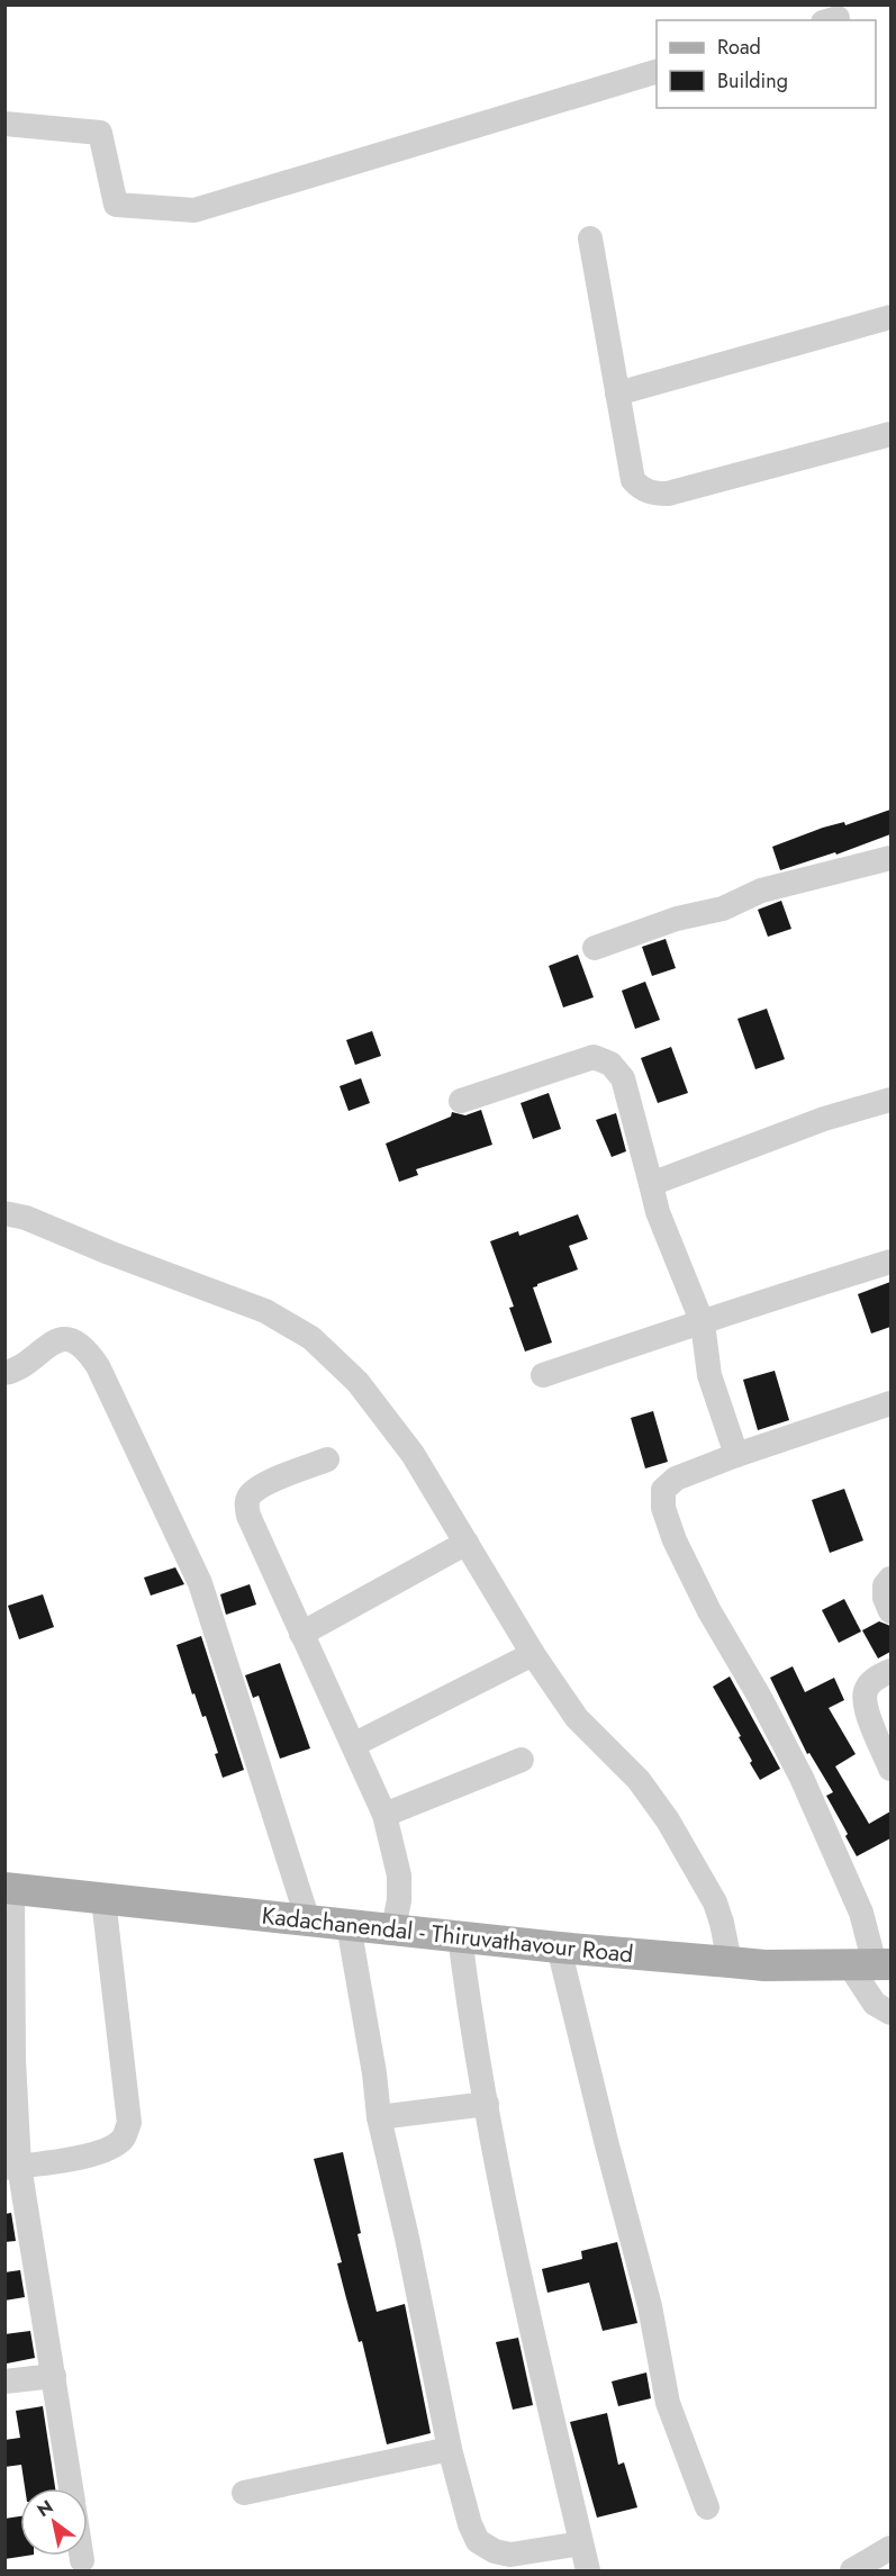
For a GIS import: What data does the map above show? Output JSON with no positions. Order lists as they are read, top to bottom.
{
  "streets": {
    "main road": ["Kadachanendal - Thiruvathavour Road"]
  },
  "legend": ["Road", "Building"],
  "north": "top left"
}
